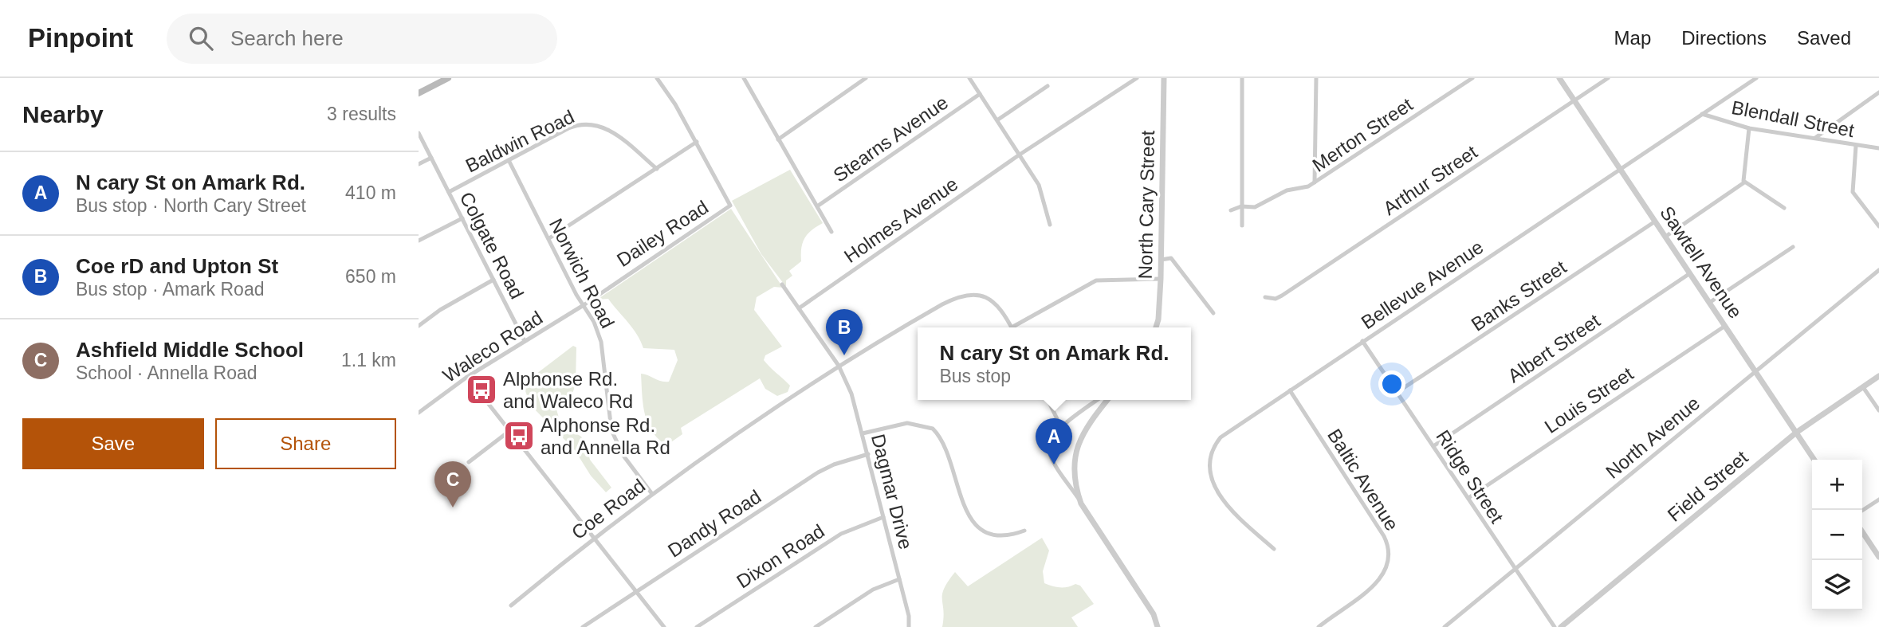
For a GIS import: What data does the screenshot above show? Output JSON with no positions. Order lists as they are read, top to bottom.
{
  "streets": {
    "street": [
      "Blendall Street",
      "Merton Street",
      "Stearns Avenue",
      "Baldwin Road",
      "Arthur Street",
      "North Cary Street",
      "Holmes Avenue",
      "Dailey Road",
      "Colgate Road",
      "Sawtell Avenue",
      "Norwich Road",
      "Bellevue Avenue",
      "Banks Street",
      "Waleco Road",
      "Albert Street",
      "Louis Street",
      "North Avenue",
      "Ridge Street",
      "Baltic Avenue",
      "Field Street",
      "Dagmar Drive",
      "Coe Road",
      "Dandy Road",
      "Dixon Road"
    ]
  },
  "crossings": [
    ["Blendall Street", "Bellevue Avenue"],
    ["Baldwin Road", "Colgate Road"],
    ["Baldwin Road", "Norwich Road"],
    ["Arthur Street", "Sawtell Avenue"],
    ["Holmes Avenue", "Dagmar Drive"],
    ["Dailey Road", "Norwich Road"],
    ["Dailey Road", "Waleco Road"],
    ["Colgate Road", "Waleco Road"],
    ["Sawtell Avenue", "Bellevue Avenue"],
    ["Sawtell Avenue", "Banks Street"],
    ["Sawtell Avenue", "Albert Street"],
    ["Sawtell Avenue", "Louis Street"],
    ["Sawtell Avenue", "North Avenue"],
    ["Sawtell Avenue", "Field Street"],
    ["Norwich Road", "Waleco Road"],
    ["Norwich Road", "Coe Road"],
    ["Bellevue Avenue", "Ridge Street"],
    ["Bellevue Avenue", "Baltic Avenue"],
    ["Banks Street", "Ridge Street"],
    ["Albert Street", "Ridge Street"],
    ["Louis Street", "Ridge Street"],
    ["North Avenue", "Ridge Street"],
    ["Dagmar Drive", "Coe Road"],
    ["Dagmar Drive", "Dandy Road"],
    ["Dagmar Drive", "Dixon Road"]
  ],
  "places": {
    "bus stop": ["Alphonse Rd. and Waleco Rd", "Alphonse Rd. and Annella Rd"]
  },
  "page": {
    "header": "Pinpoint",
    "search": "Search here",
    "nav": ["Map", "Directions", "Saved"],
    "heading": ["Nearby", "3 results"],
    "list": [
      {
        "mark": "A",
        "name": "N cary St on Amark Rd.",
        "note": "Bus stop · North Cary Street",
        "value": "410 m"
      },
      {
        "mark": "B",
        "name": "Coe rD and Upton St",
        "note": "Bus stop · Amark Road",
        "value": "650 m"
      },
      {
        "mark": "C",
        "name": "Ashfield Middle School",
        "note": "School · Annella Road",
        "value": "1.1 km"
      }
    ],
    "pins": ["B", "A", "C"],
    "popup": ["N cary St on Amark Rd.", "Bus stop"],
    "buttons": ["Save", "Share"],
    "map_buttons": ["+", "−"]
  }
}
